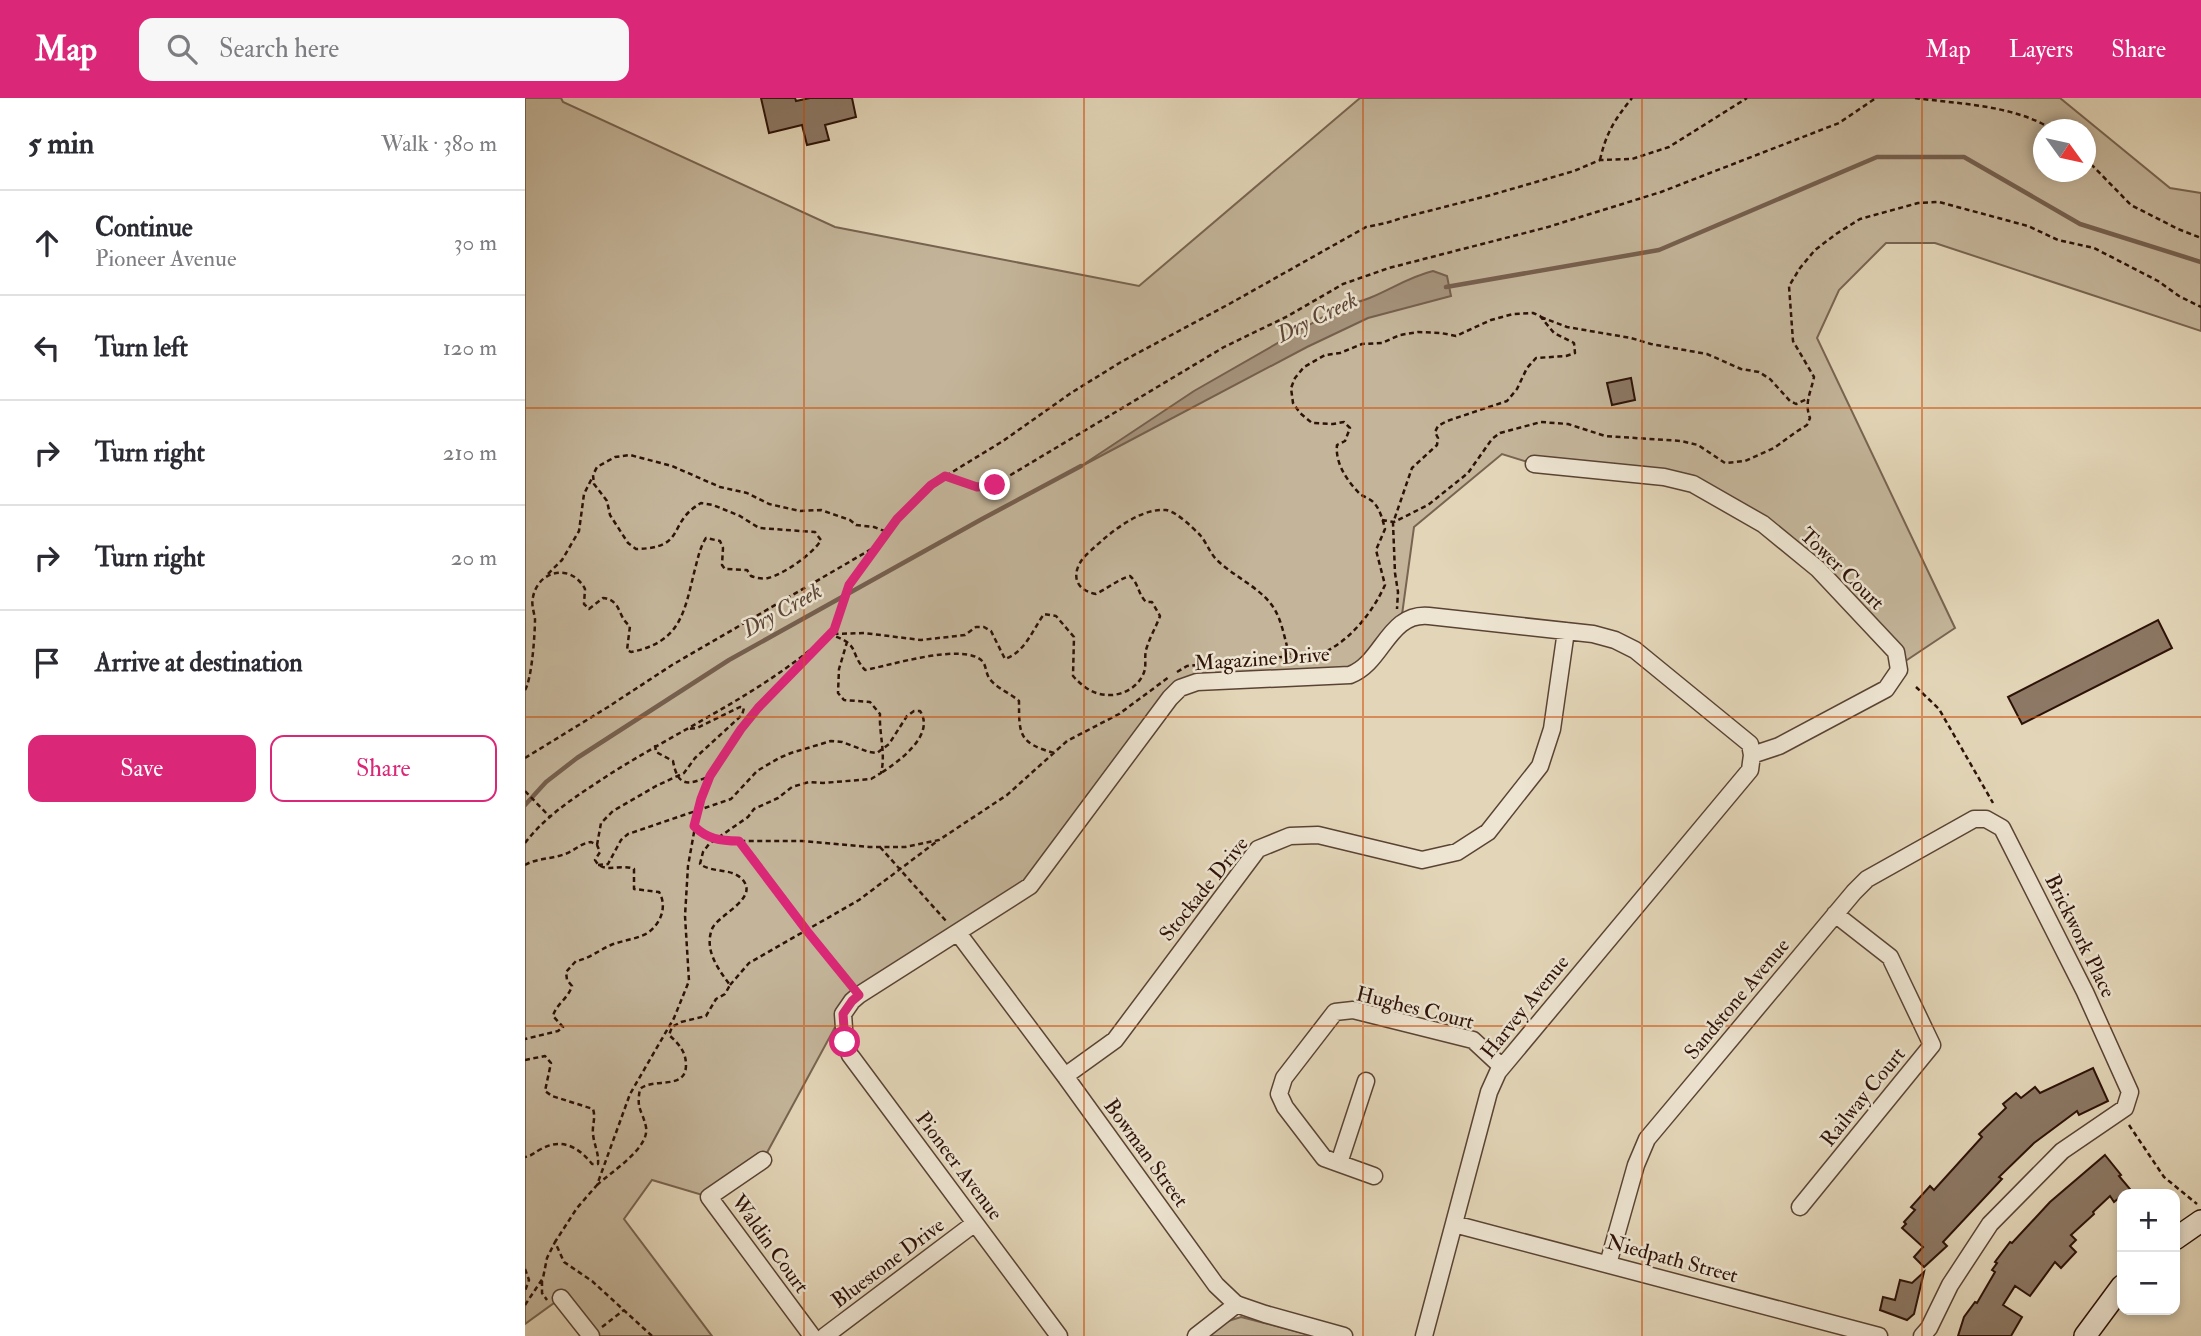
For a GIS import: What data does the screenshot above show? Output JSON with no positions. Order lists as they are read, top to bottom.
{
  "streets": {
    "street": [
      "Tower Court",
      "Magazine Drive",
      "Stockade Drive",
      "Brickwork Place",
      "Sandstone Avenue",
      "Harvey Avenue",
      "Hughes Court",
      "Railway Court",
      "Bowman Street",
      "Pioneer Avenue",
      "Waldin Court",
      "Niedpath Street",
      "Bluestone Drive"
    ]
  },
  "crossings": [
    ["Tower Court", "Magazine Drive"],
    ["Tower Court", "Harvey Avenue"],
    ["Magazine Drive", "Stockade Drive"],
    ["Magazine Drive", "Harvey Avenue"],
    ["Magazine Drive", "Bowman Street"],
    ["Magazine Drive", "Pioneer Avenue"],
    ["Stockade Drive", "Bowman Street"],
    ["Brickwork Place", "Sandstone Avenue"],
    ["Sandstone Avenue", "Railway Court"],
    ["Sandstone Avenue", "Niedpath Street"],
    ["Harvey Avenue", "Hughes Court"],
    ["Harvey Avenue", "Niedpath Street"],
    ["Pioneer Avenue", "Bluestone Drive"]
  ],
  "water": ["Dry Creek"],
  "north": "bottom right",
  "page": {
    "header": "Map",
    "search": "Search here",
    "nav": ["Map", "Layers", "Share"],
    "heading": ["5 min", "Walk · 380 m"],
    "list": [
      ["Continue", "Pioneer Avenue", "30 m"],
      ["Turn left", "120 m"],
      ["Turn right", "210 m"],
      ["Turn right", "20 m"],
      "Arrive at destination"
    ],
    "buttons": ["Save", "Share"],
    "map_buttons": ["+", "−"]
  }
}
